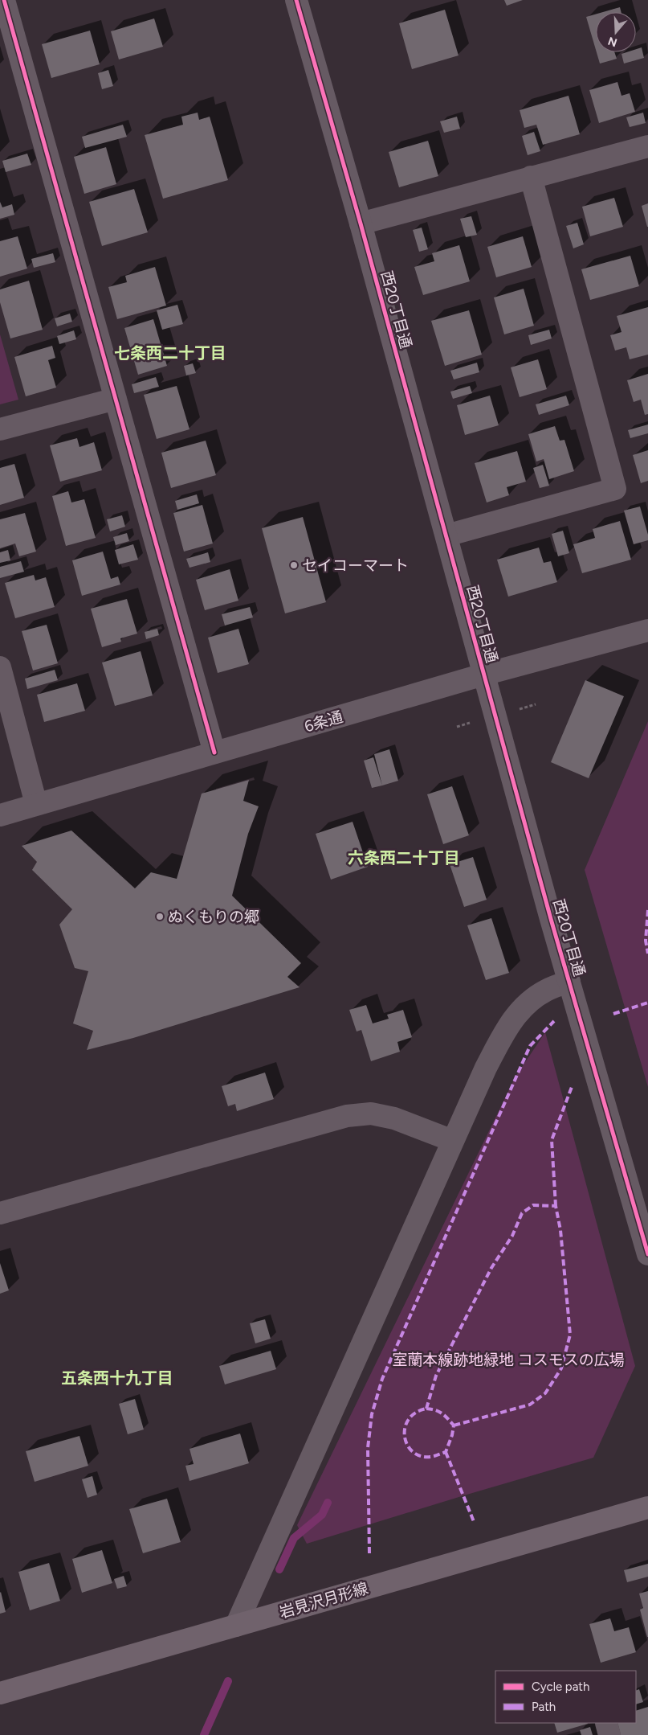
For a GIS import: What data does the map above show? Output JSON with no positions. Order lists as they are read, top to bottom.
{
  "streets": {
    "main road": ["岩見沢月形線"],
    "street": ["西20丁目通", "6条通"]
  },
  "crossings": [
    ["西20丁目通", "6条通"]
  ],
  "districts": ["七条西二十丁目", "六条西二十丁目", "五条西十九丁目"],
  "parks": ["室蘭本線跡地緑地 コスモスの広場"],
  "places": ["セイコーマート", "ぬくもりの郷"],
  "legend": ["Cycle path", "Path"],
  "north": "bottom"
}
